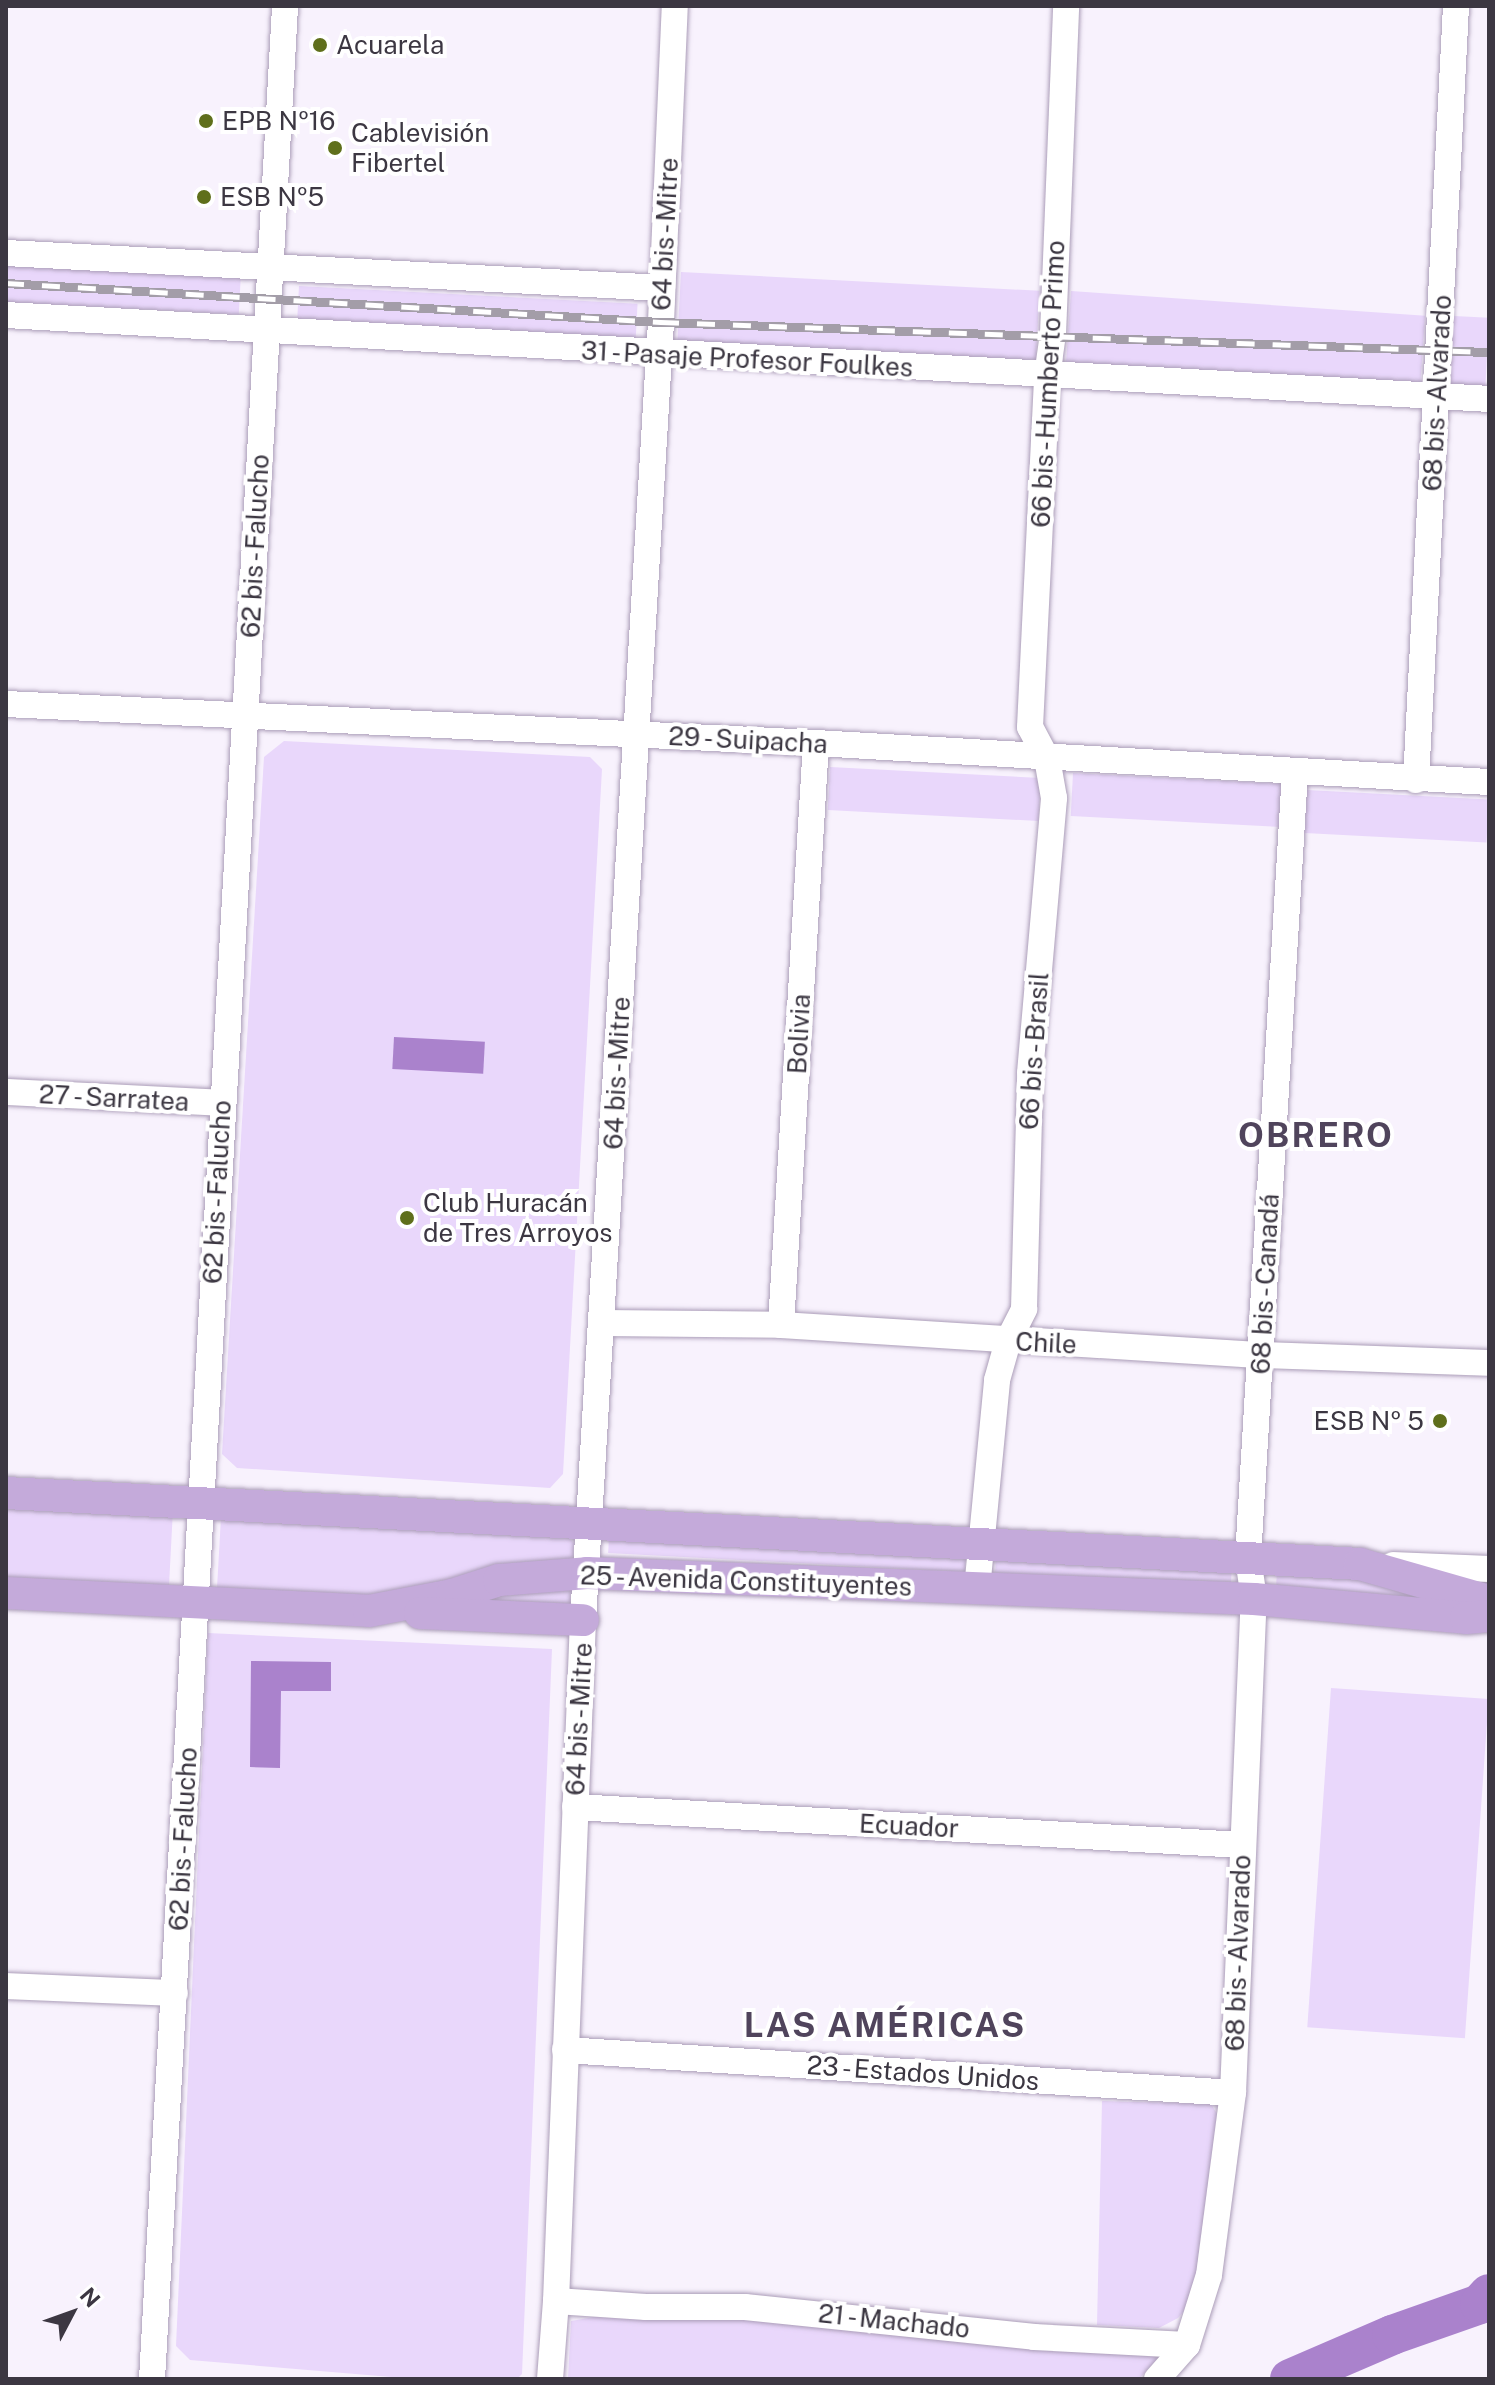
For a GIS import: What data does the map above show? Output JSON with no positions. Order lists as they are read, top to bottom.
{
  "streets": {
    "main road": ["25 - Avenida Constituyentes"],
    "street": [
      "64 bis - Mitre",
      "31 - Pasaje Profesor Foulkes",
      "66 bis - Humberto Primo",
      "68 bis - Alvarado",
      "62 bis - Falucho",
      "29 - Suipacha",
      "Bolivia",
      "66 bis - Brasil",
      "27 - Sarratea",
      "68 bis - Canadá",
      "Chile",
      "Ecuador",
      "23 - Estados Unidos",
      "21 - Machado"
    ]
  },
  "crossings": [
    ["64 bis - Mitre", "31 - Pasaje Profesor Foulkes"],
    ["64 bis - Mitre", "29 - Suipacha"],
    ["64 bis - Mitre", "Chile"],
    ["64 bis - Mitre", "25 - Avenida Constituyentes"],
    ["64 bis - Mitre", "Ecuador"],
    ["64 bis - Mitre", "23 - Estados Unidos"],
    ["64 bis - Mitre", "21 - Machado"],
    ["31 - Pasaje Profesor Foulkes", "66 bis - Humberto Primo"],
    ["31 - Pasaje Profesor Foulkes", "68 bis - Alvarado"],
    ["31 - Pasaje Profesor Foulkes", "62 bis - Falucho"],
    ["66 bis - Humberto Primo", "29 - Suipacha"],
    ["66 bis - Humberto Primo", "66 bis - Brasil"],
    ["68 bis - Alvarado", "29 - Suipacha"],
    ["68 bis - Alvarado", "68 bis - Canadá"],
    ["68 bis - Alvarado", "25 - Avenida Constituyentes"],
    ["68 bis - Alvarado", "Ecuador"],
    ["68 bis - Alvarado", "23 - Estados Unidos"],
    ["68 bis - Alvarado", "21 - Machado"],
    ["62 bis - Falucho", "29 - Suipacha"],
    ["62 bis - Falucho", "27 - Sarratea"],
    ["62 bis - Falucho", "25 - Avenida Constituyentes"],
    ["29 - Suipacha", "Bolivia"],
    ["29 - Suipacha", "66 bis - Brasil"],
    ["29 - Suipacha", "68 bis - Canadá"],
    ["Bolivia", "Chile"],
    ["66 bis - Brasil", "Chile"],
    ["68 bis - Canadá", "Chile"],
    ["68 bis - Canadá", "25 - Avenida Constituyentes"]
  ],
  "districts": ["OBRERO", "LAS AMÉRICAS"],
  "places": [
    "Acuarela",
    "EPB Nº16",
    "Cablevisión Fibertel",
    "ESB Nº5",
    "Club Huracán de Tres Arroyos",
    "ESB Nº 5"
  ],
  "north": "top right"
}
